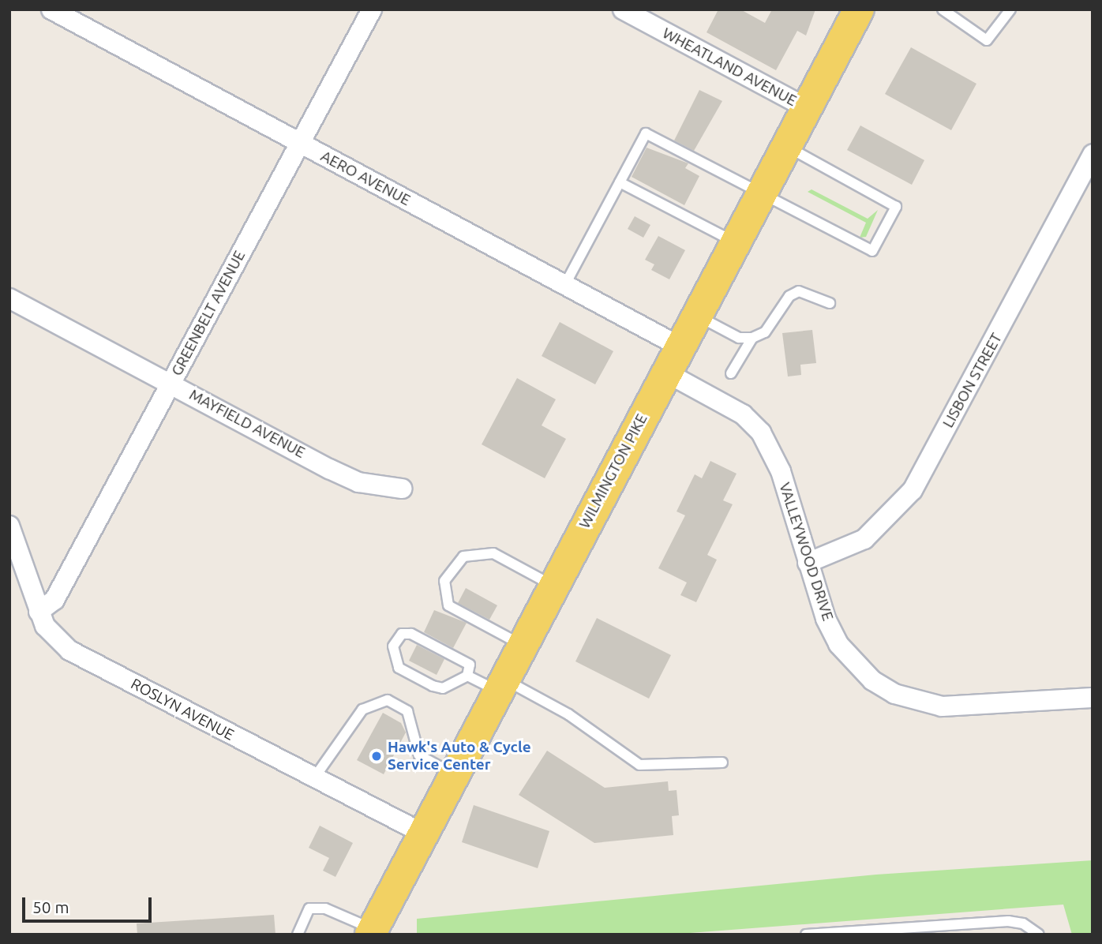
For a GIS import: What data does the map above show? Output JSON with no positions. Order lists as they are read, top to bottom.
{
  "streets": {
    "main road": ["WILMINGTON PIKE"],
    "street": [
      "WHEATLAND AVENUE",
      "AERO AVENUE",
      "GREENBELT AVENUE",
      "LISBON STREET",
      "MAYFIELD AVENUE",
      "VALLEYWOOD DRIVE",
      "ROSLYN AVENUE"
    ]
  },
  "crossings": [
    ["WHEATLAND AVENUE", "WILMINGTON PIKE"],
    ["AERO AVENUE", "GREENBELT AVENUE"],
    ["AERO AVENUE", "WILMINGTON PIKE"],
    ["AERO AVENUE", "VALLEYWOOD DRIVE"],
    ["GREENBELT AVENUE", "MAYFIELD AVENUE"],
    ["GREENBELT AVENUE", "ROSLYN AVENUE"],
    ["LISBON STREET", "VALLEYWOOD DRIVE"],
    ["WILMINGTON PIKE", "VALLEYWOOD DRIVE"],
    ["WILMINGTON PIKE", "ROSLYN AVENUE"]
  ],
  "places": ["Hawk's Auto & Cycle Service Center"],
  "scale_bar": "50 m"
}
